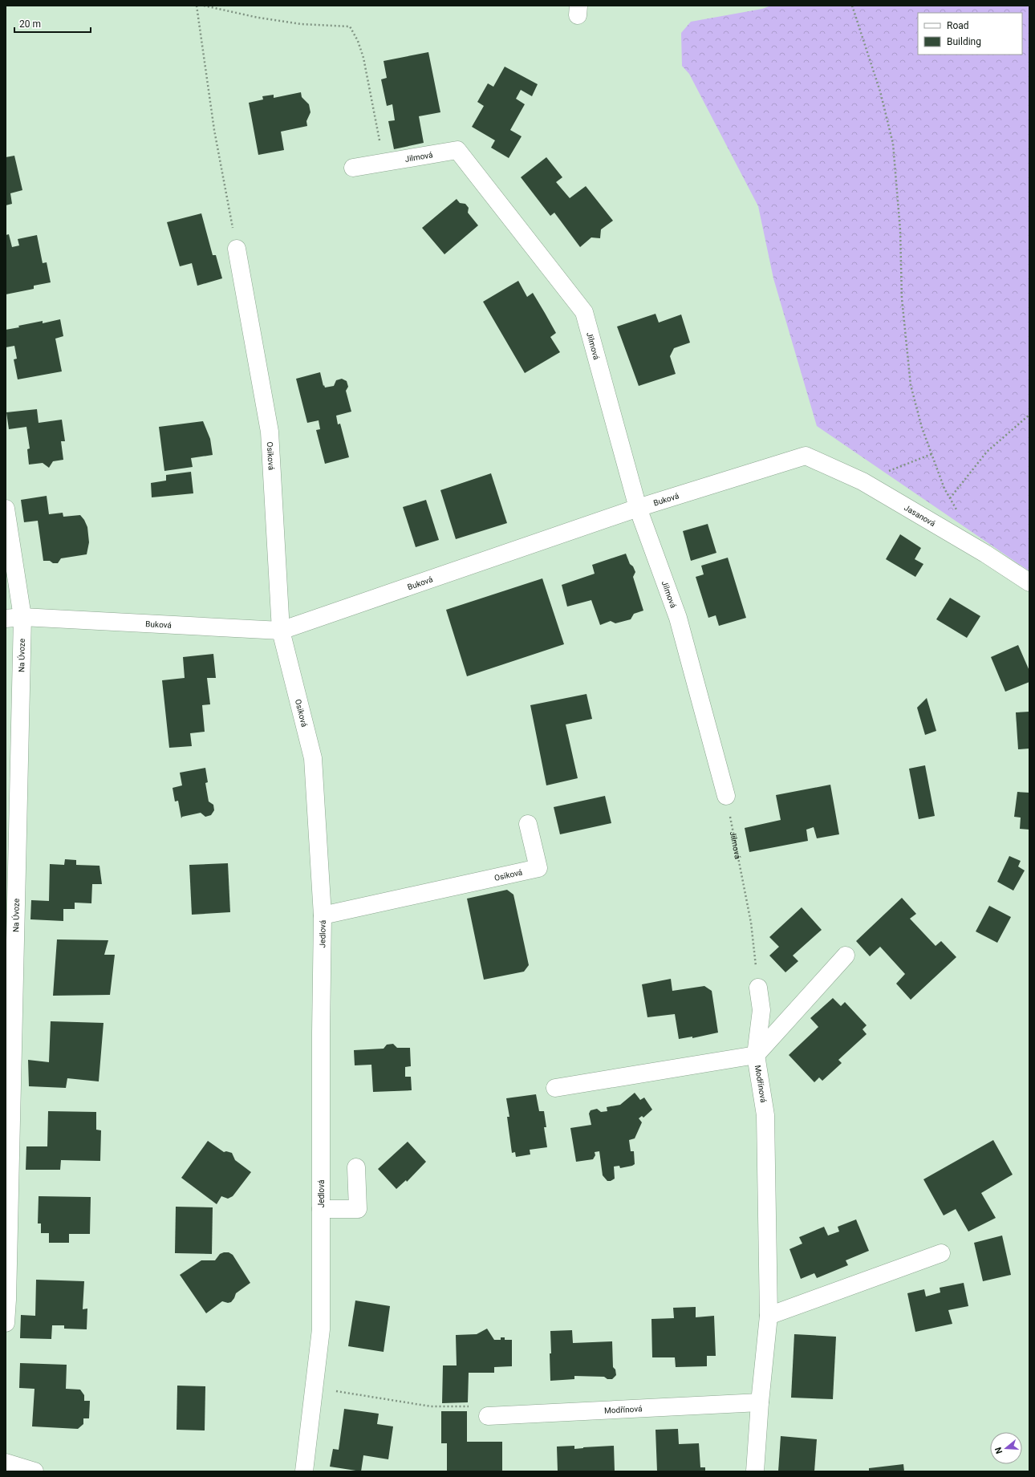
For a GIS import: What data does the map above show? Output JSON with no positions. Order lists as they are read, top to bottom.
{
  "streets": {
    "street": [
      "Jilmová",
      "Osiková",
      "Buková",
      "Jasanová",
      "Na Úvoze",
      "Jedlová",
      "Modřínová"
    ]
  },
  "crossings": [
    ["Jilmová", "Buková"],
    ["Osiková", "Buková"],
    ["Osiková", "Jedlová"],
    ["Buková", "Jasanová"],
    ["Buková", "Na Úvoze"]
  ],
  "legend": ["Road", "Building"],
  "scale_bar": "20 m",
  "north": "left"
}
